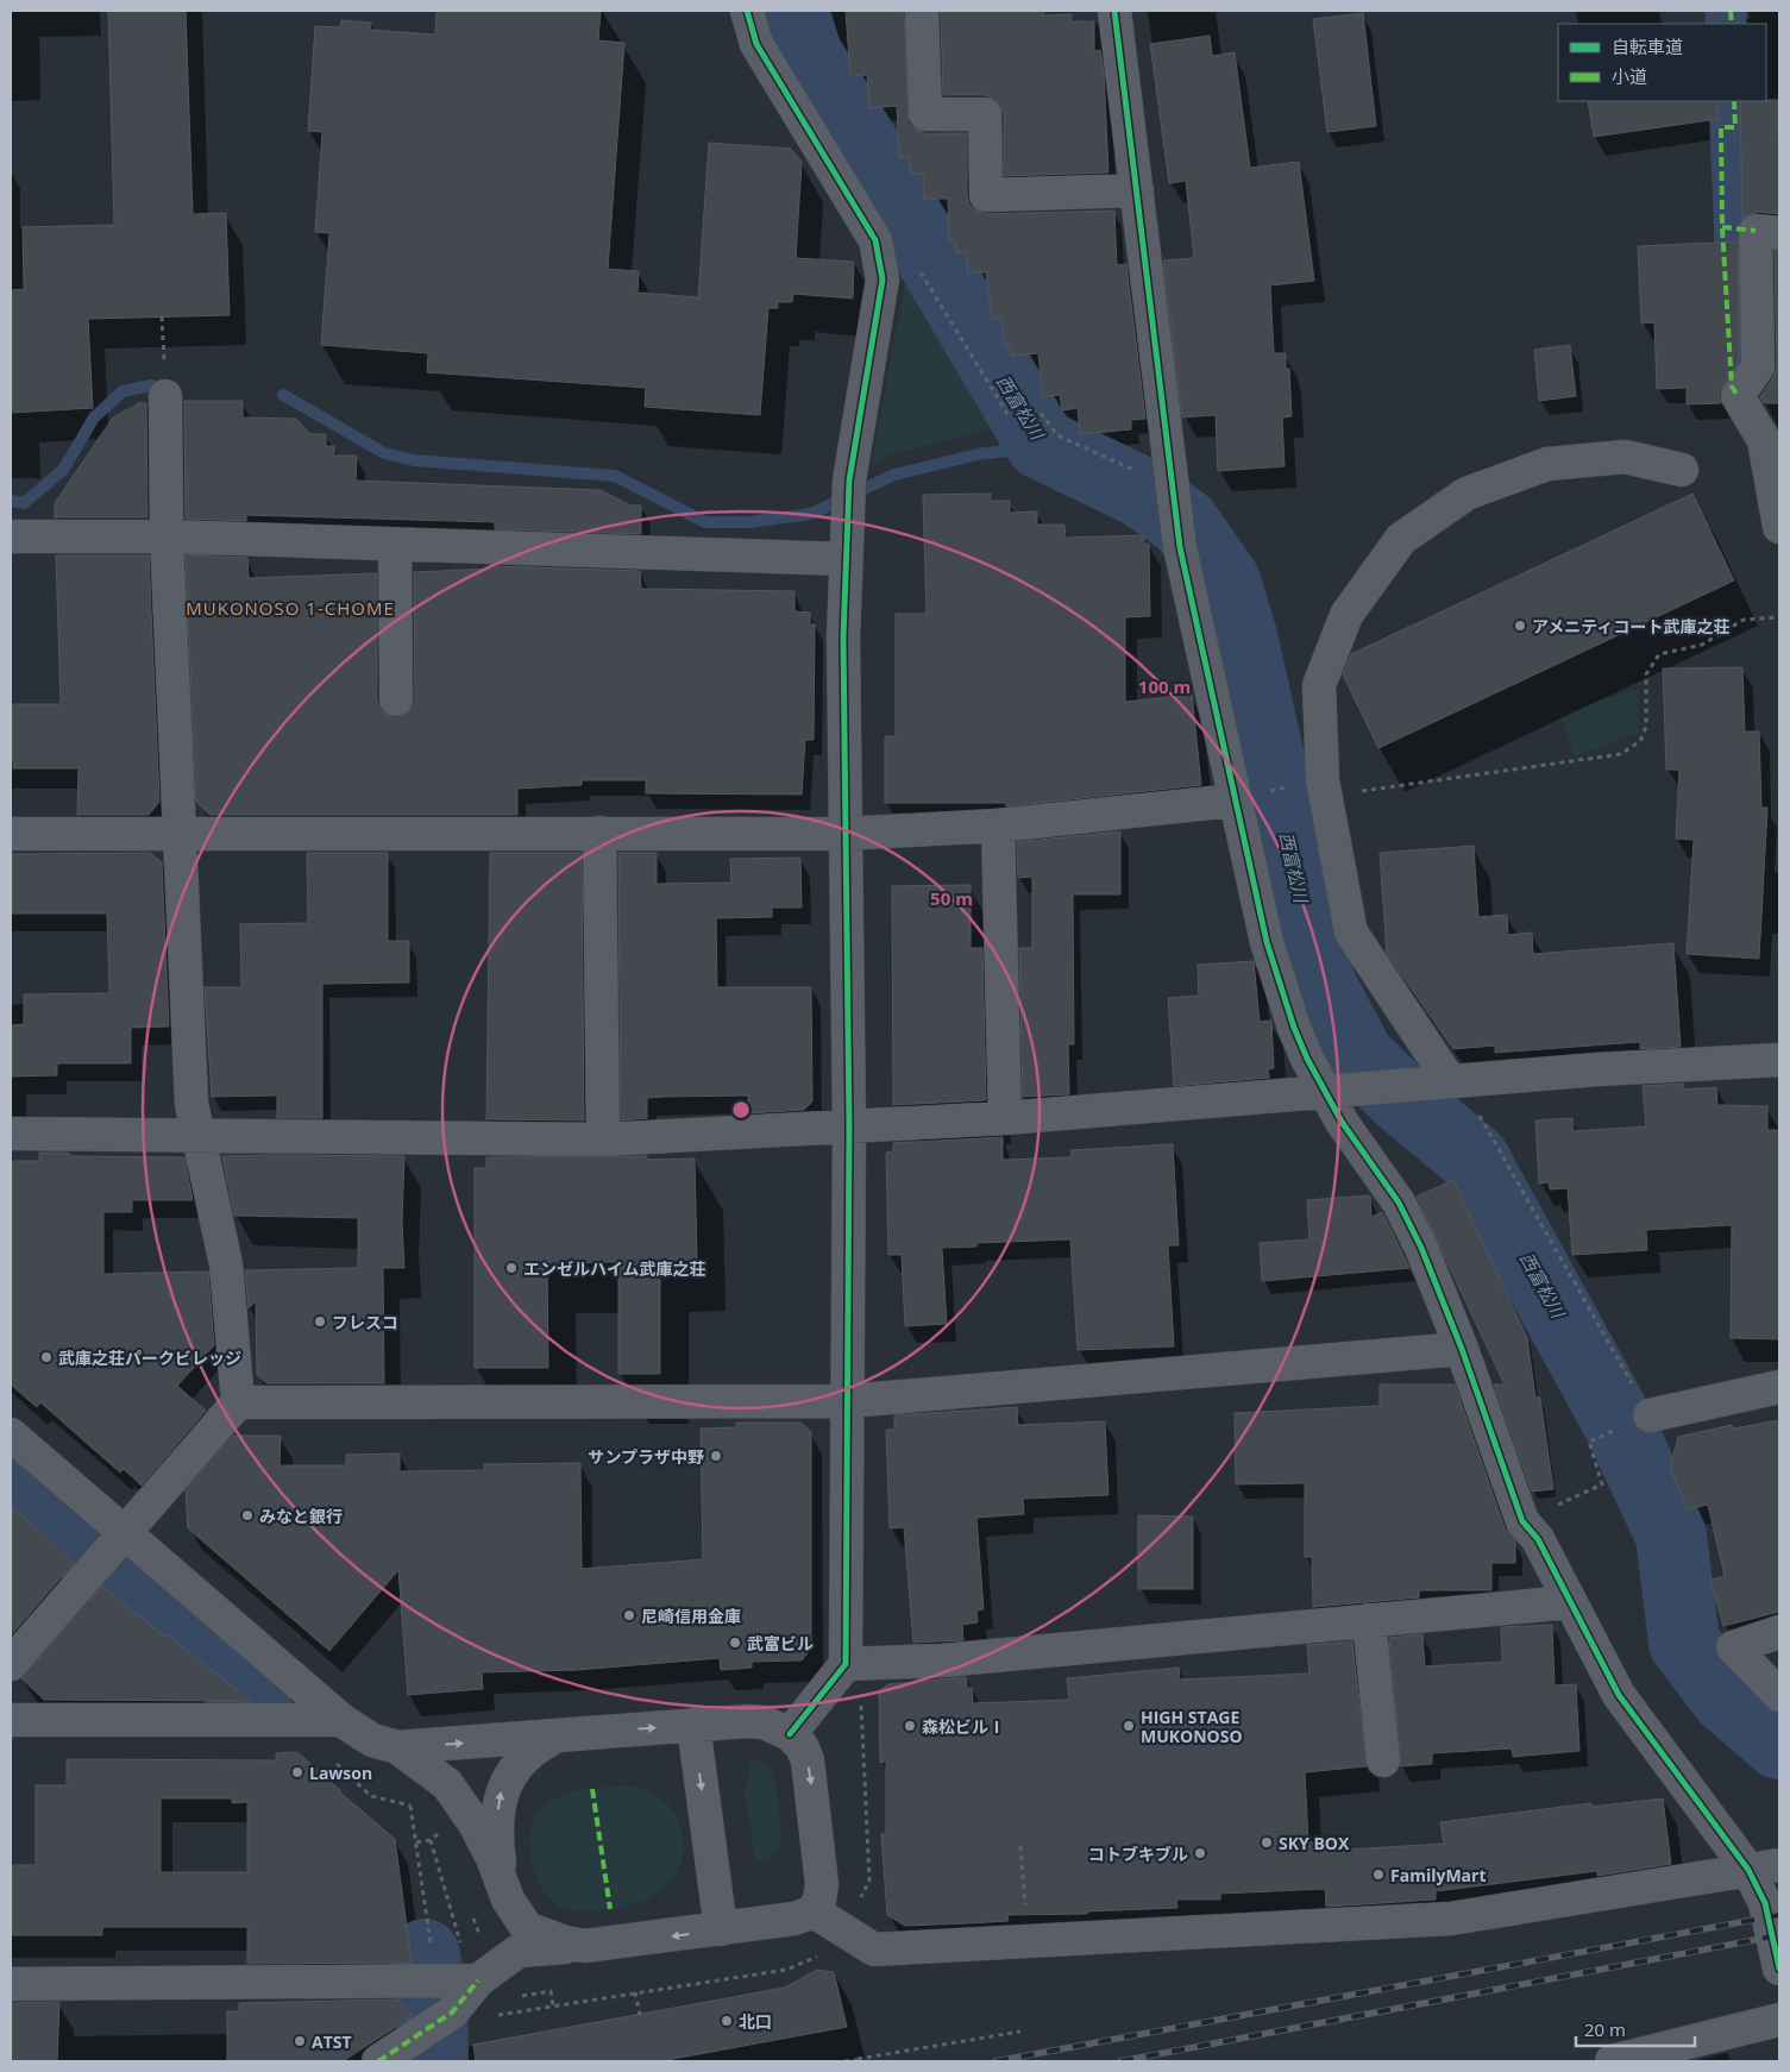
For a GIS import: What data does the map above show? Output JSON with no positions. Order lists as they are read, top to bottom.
{
  "districts": ["MUKONOSO 1-CHOME"],
  "water": ["西富松川"],
  "places": [
    "アメニティコート武庫之荘",
    "エンゼルハイム武庫之荘",
    "フレスコ",
    "武庫之荘パークビレッジ",
    "サンプラザ中野",
    "みなと銀行",
    "尼崎信用金庫",
    "武富ビル",
    "森松ビルⅠ",
    "HIGH STAGE MUKONOSO",
    "Lawson",
    "SKY BOX",
    "コトブキブル",
    "FamilyMart",
    "北口",
    "ATST"
  ],
  "legend": ["自転車道", "小道"],
  "scale_bar": "20 m",
  "rings": ["100 m", "50 m"]
}
